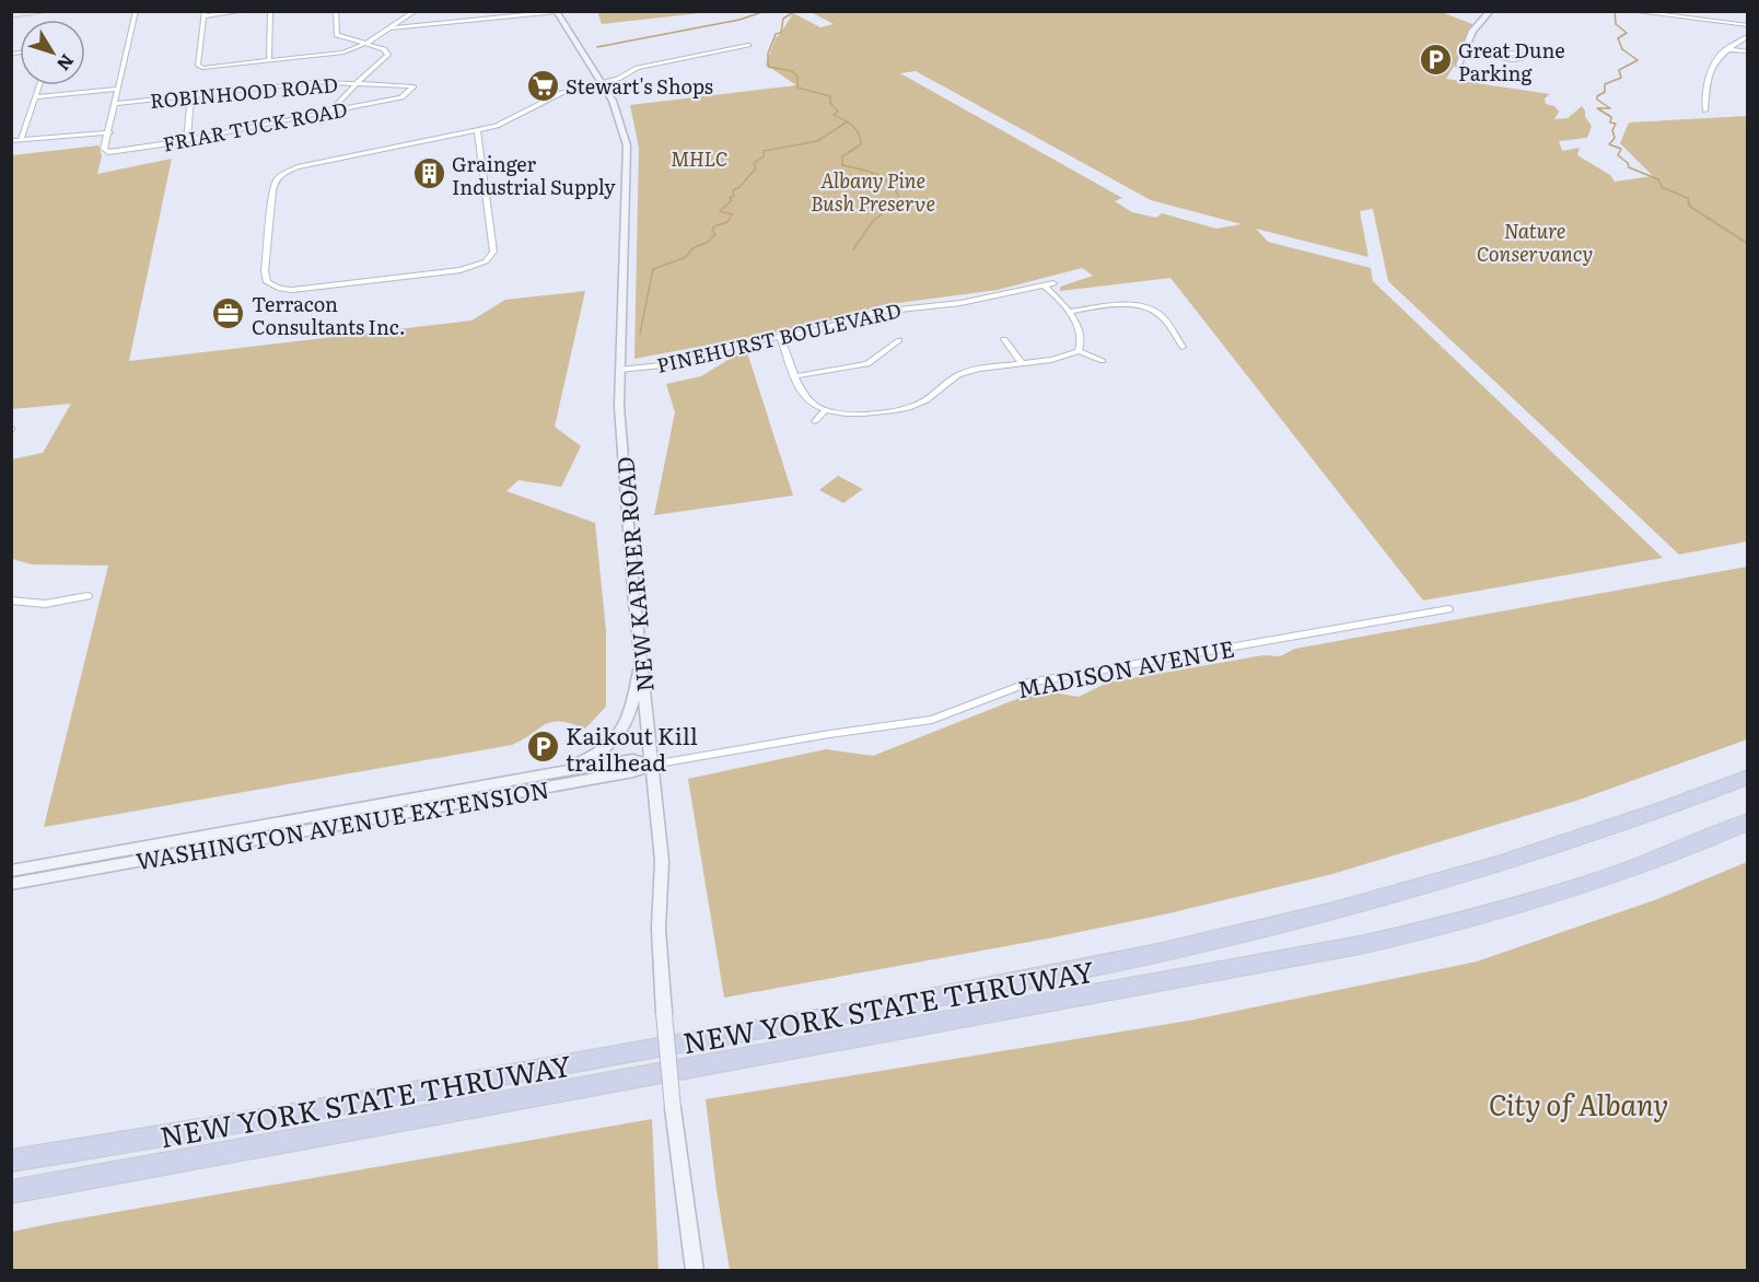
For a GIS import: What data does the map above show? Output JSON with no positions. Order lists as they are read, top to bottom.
{
  "streets": {
    "highway": ["NEW YORK STATE THRUWAY"],
    "main road": ["NEW KARNER ROAD", "WASHINGTON AVENUE EXTENSION"],
    "street": [
      "ROBINHOOD ROAD",
      "FRIAR TUCK ROAD",
      "PINEHURST BOULEVARD",
      "MADISON AVENUE"
    ]
  },
  "crossings": [
    ["ROBINHOOD ROAD", "FRIAR TUCK ROAD"],
    ["PINEHURST BOULEVARD", "NEW KARNER ROAD"],
    ["NEW KARNER ROAD", "MADISON AVENUE"],
    ["NEW KARNER ROAD", "WASHINGTON AVENUE EXTENSION"],
    ["MADISON AVENUE", "WASHINGTON AVENUE EXTENSION"]
  ],
  "parks": [
    "MHLC",
    "Albany Pine Bush Preserve",
    "Nature Conservancy",
    "City of Albany"
  ],
  "places": {
    "parking": ["Great Dune Parking", "Kaikout Kill trailhead"],
    "supermarket": ["Stewart's Shops"],
    "building": ["Grainger Industrial Supply"],
    "office": ["Terracon Consultants Inc."]
  },
  "north": "bottom right"
}
